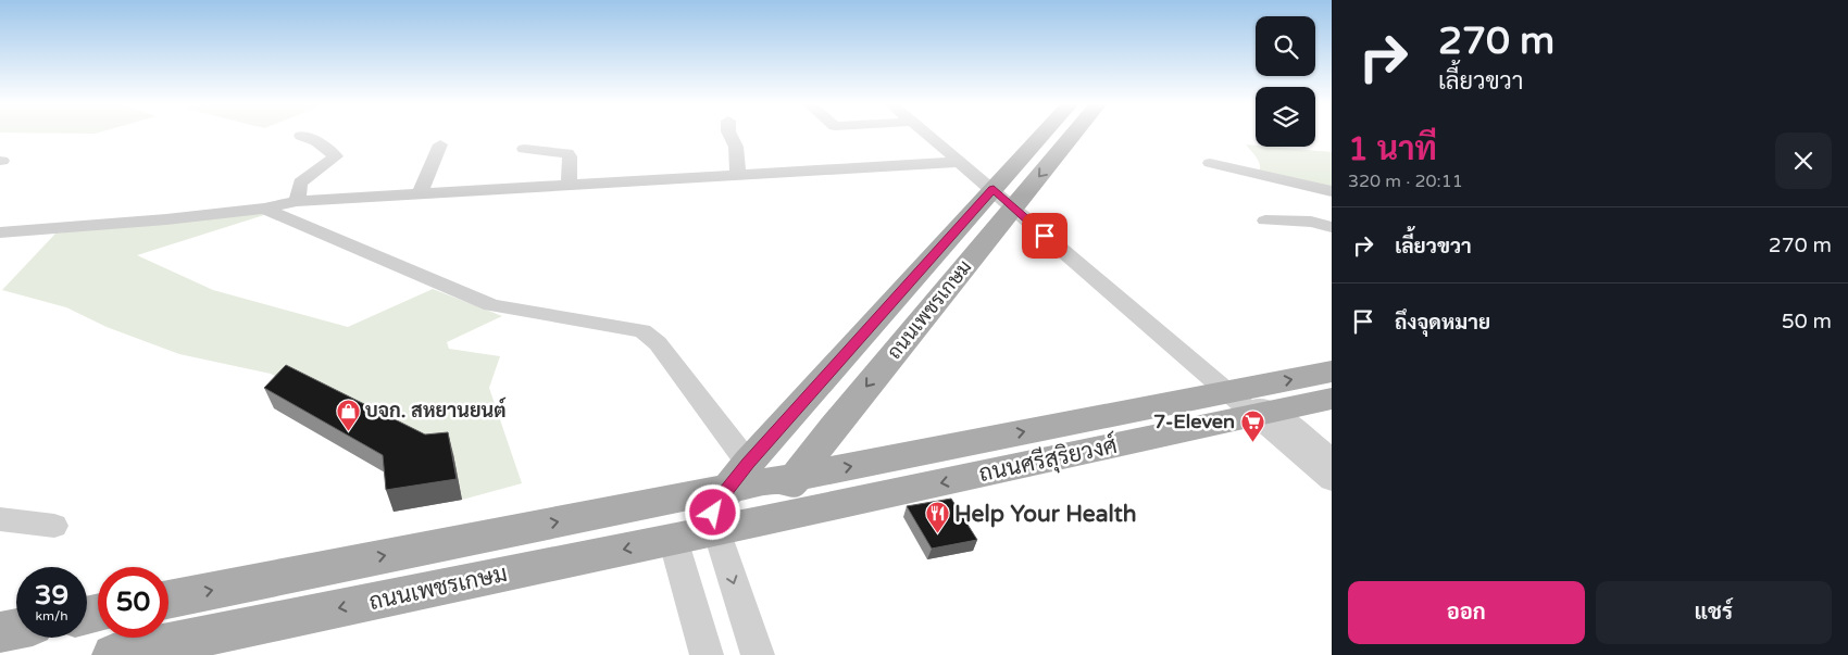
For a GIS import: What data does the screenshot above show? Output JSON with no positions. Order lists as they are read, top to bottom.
{
  "streets": {
    "main road": ["ถนนเพชรเกษม", "ถนนศรีสุริยวงศ์"]
  },
  "crossings": [
    ["ถนนเพชรเกษม", "ถนนศรีสุริยวงศ์"]
  ],
  "places": {
    "shop": ["บจก. สหยานยนต์"],
    "supermarket": ["7-Eleven"],
    "restaurant": ["Help Your Health"]
  },
  "page": {
    "turn": ["270 m", "เลี้ยวขวา"],
    "heading": ["1 นาที", "320 m · 20:11"],
    "list": [
      {
        "name": "เลี้ยวขวา",
        "value": "270 m"
      },
      {
        "name": "ถึงจุดหมาย",
        "value": "50 m"
      }
    ],
    "speed": "39 km/h",
    "limit": "50",
    "buttons": ["ออก", "แชร์"]
  }
}
